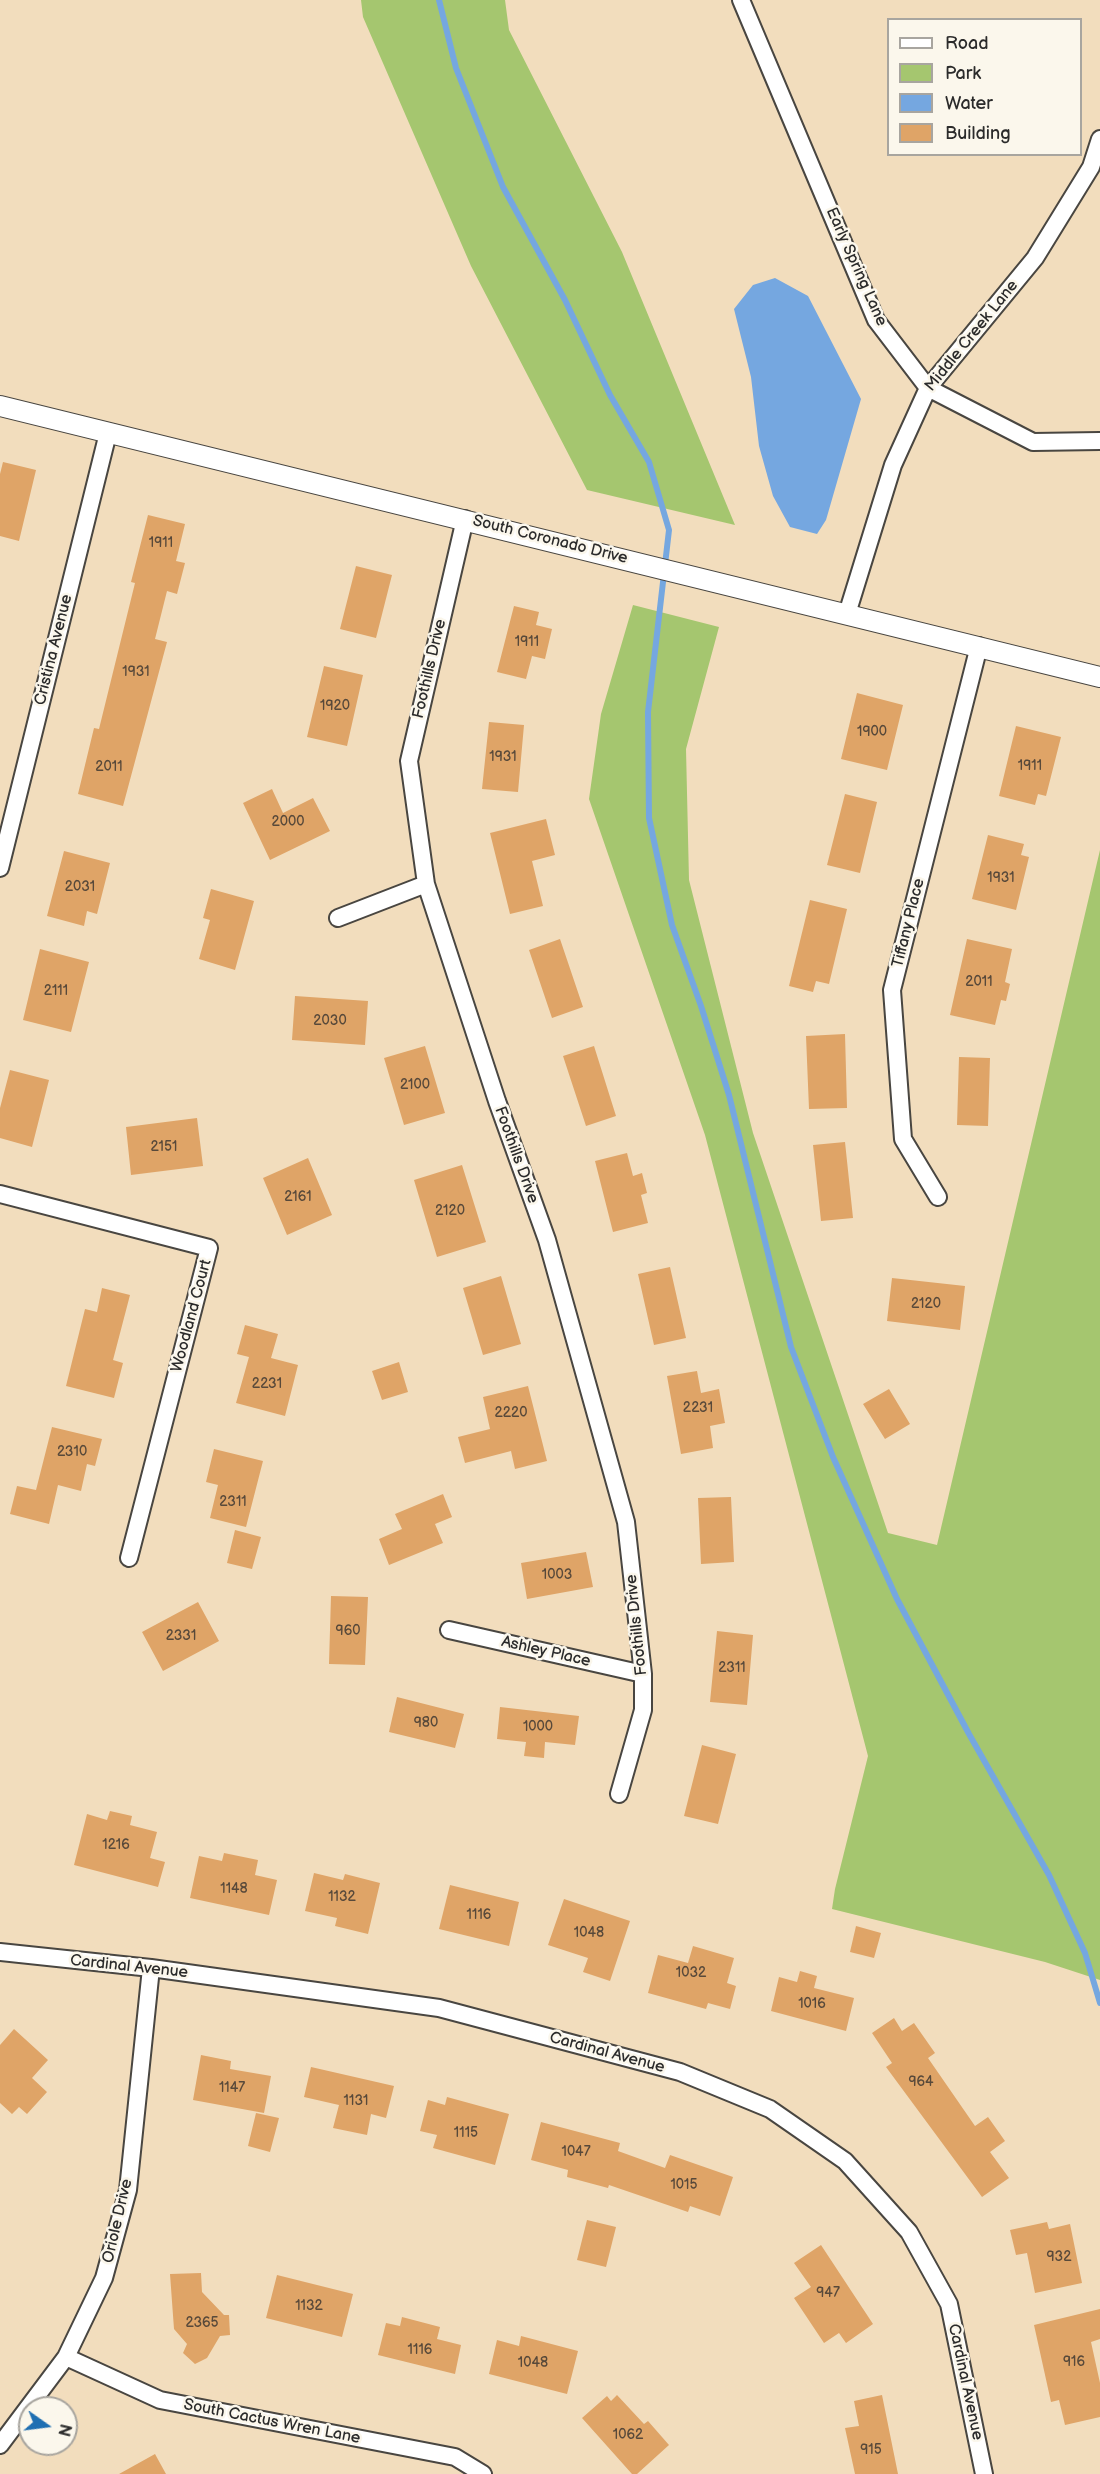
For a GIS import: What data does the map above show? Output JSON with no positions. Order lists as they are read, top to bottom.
{
  "streets": {
    "street": [
      "Early Spring Lane",
      "Middle Creek Lane",
      "South Coronado Drive",
      "Cristina Avenue",
      "Foothills Drive",
      "Tiffany Place",
      "Woodland Court",
      "Ashley Place",
      "Cardinal Avenue",
      "Oriole Drive",
      "South Cactus Wren Lane"
    ]
  },
  "crossings": [
    ["Early Spring Lane", "Middle Creek Lane"],
    ["Middle Creek Lane", "South Coronado Drive"],
    ["South Coronado Drive", "Cristina Avenue"],
    ["South Coronado Drive", "Foothills Drive"],
    ["South Coronado Drive", "Tiffany Place"],
    ["Foothills Drive", "Ashley Place"],
    ["Cardinal Avenue", "Oriole Drive"],
    ["Oriole Drive", "South Cactus Wren Lane"]
  ],
  "house_numbers": [
    "1911",
    "1911",
    "1931",
    "1920",
    "1900",
    "1931",
    "1911",
    "2011",
    "2000",
    "1931",
    "2031",
    "2011",
    "2111",
    "2030",
    "2100",
    "2151",
    "2161",
    "2120",
    "2120",
    "2231",
    "2231",
    "2220",
    "2310",
    "2311",
    "1003",
    "960",
    "2331",
    "2311",
    "980",
    "1000",
    "1216",
    "1148",
    "1132",
    "1116",
    "1048",
    "1032",
    "1016",
    "964",
    "1147",
    "1131",
    "1115",
    "1047",
    "1015",
    "932",
    "947",
    "1132",
    "2365",
    "1116",
    "916",
    "1048",
    "1062",
    "915"
  ],
  "legend": [
    "Road",
    "Park",
    "Water",
    "Building"
  ],
  "north": "right"
}
